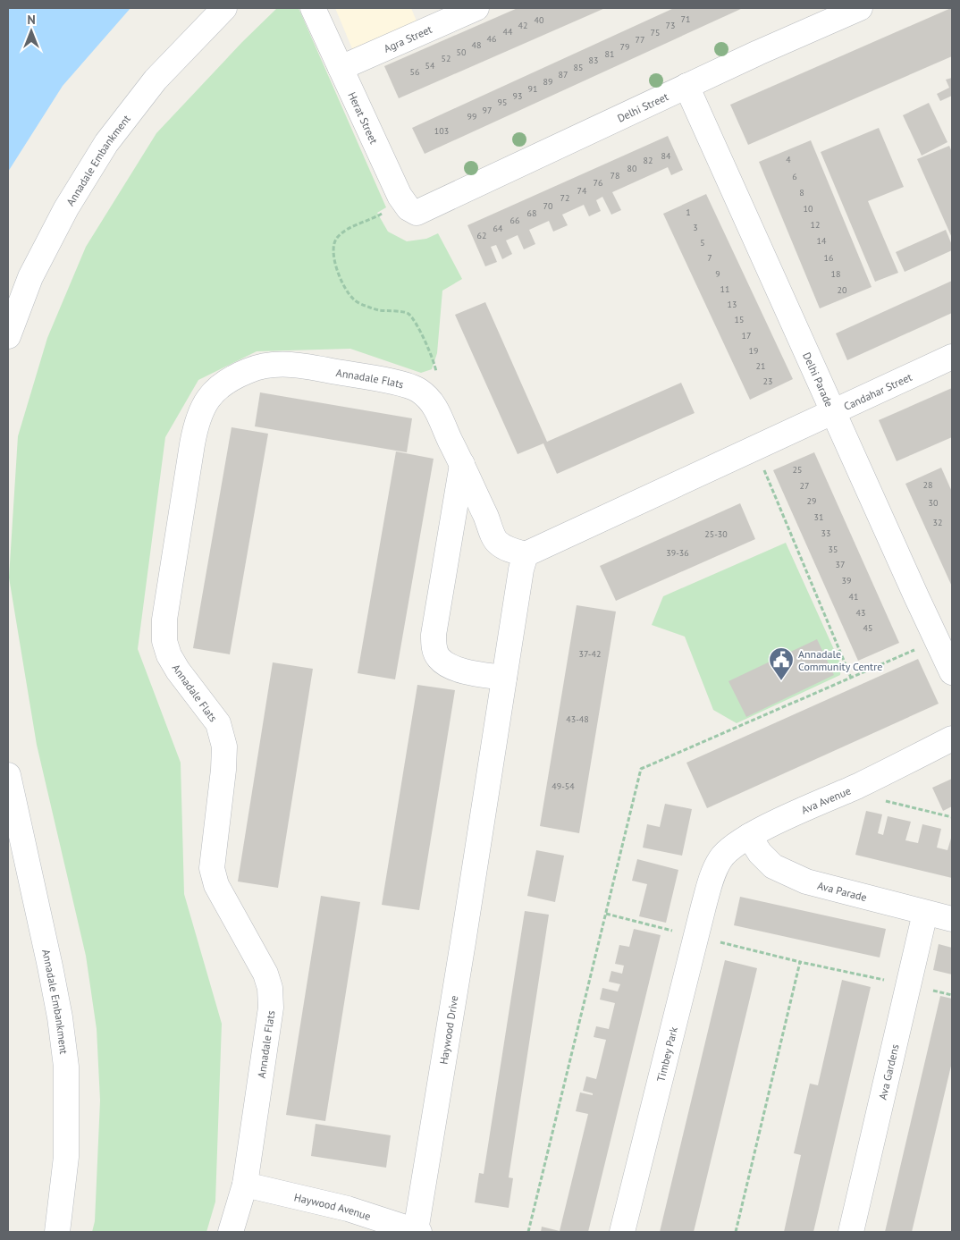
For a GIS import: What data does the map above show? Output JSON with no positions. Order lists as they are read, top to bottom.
{
  "streets": {
    "street": [
      "Agra Street",
      "Delhi Street",
      "Herat Street",
      "Annadale Embankment",
      "Annadale Flats",
      "Delhi Parade",
      "Candahar Street",
      "Ava Avenue",
      "Ava Parade",
      "Haywood Drive",
      "Timbey Park",
      "Ava Gardens",
      "Haywood Avenue"
    ]
  },
  "crossings": [
    ["Agra Street", "Herat Street"],
    ["Delhi Street", "Herat Street"],
    ["Delhi Street", "Delhi Parade"],
    ["Annadale Flats", "Haywood Avenue"],
    ["Delhi Parade", "Candahar Street"],
    ["Ava Avenue", "Ava Parade"],
    ["Ava Avenue", "Timbey Park"],
    ["Ava Parade", "Ava Gardens"],
    ["Haywood Drive", "Haywood Avenue"]
  ],
  "places": {
    "public building": ["Annadale Community Centre"]
  },
  "house_numbers": [
    "71",
    "40",
    "42",
    "73",
    "44",
    "75",
    "46",
    "77",
    "48",
    "79",
    "50",
    "81",
    "52",
    "83",
    "54",
    "85",
    "56",
    "87",
    "89",
    "91",
    "93",
    "95",
    "97",
    "99",
    "103",
    "84",
    "4",
    "82",
    "80",
    "78",
    "6",
    "76",
    "74",
    "8",
    "72",
    "70",
    "10",
    "1",
    "68",
    "66",
    "12",
    "3",
    "64",
    "62",
    "14",
    "5",
    "7",
    "16",
    "9",
    "18",
    "11",
    "20",
    "13",
    "15",
    "17",
    "19",
    "21",
    "23",
    "25",
    "28",
    "27",
    "29",
    "30",
    "31",
    "32",
    "33",
    "25-30",
    "35",
    "39-36",
    "37",
    "39",
    "41",
    "43",
    "45",
    "37-42",
    "43-48",
    "49-54"
  ],
  "north": "top"
}
